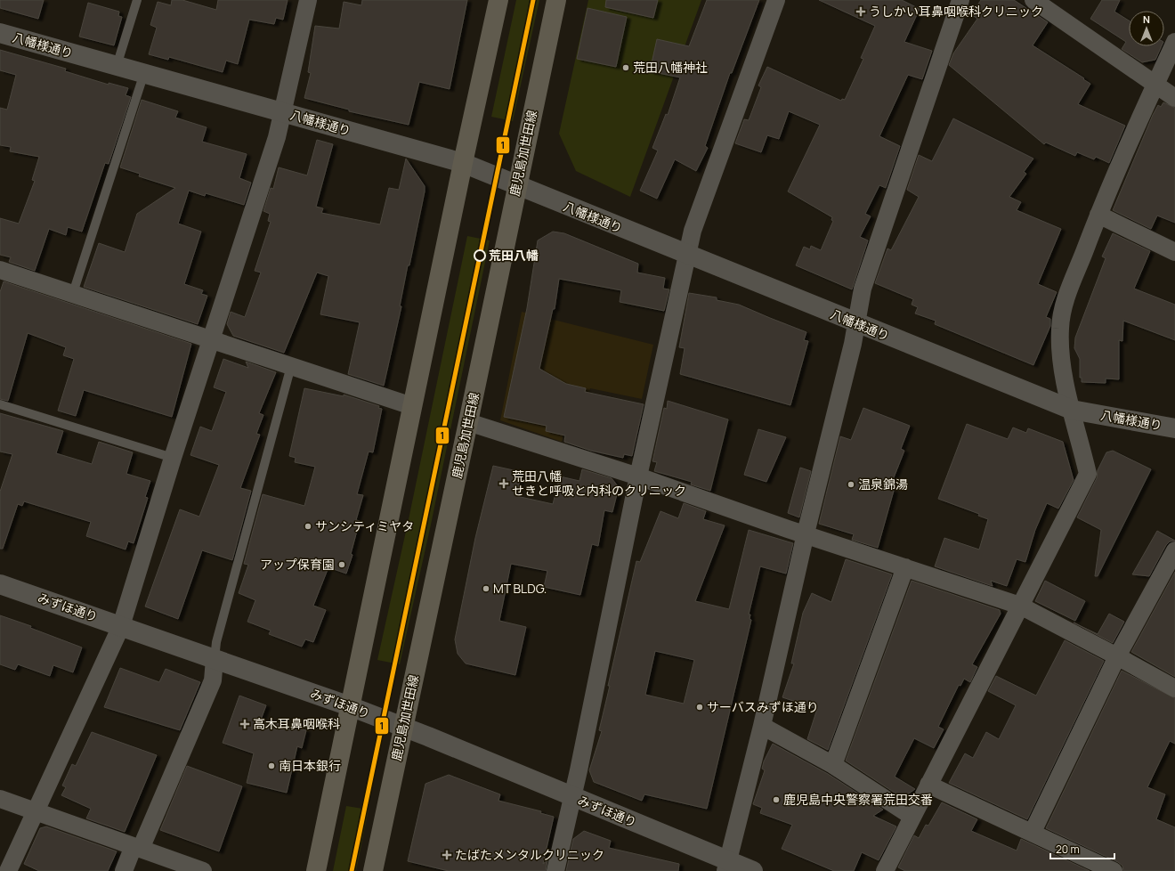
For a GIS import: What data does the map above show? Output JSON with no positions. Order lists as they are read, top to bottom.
{
  "streets": {
    "main road": ["鹿児島加世田線"],
    "street": ["八幡様通り", "みずほ通り"]
  },
  "crossings": [
    ["八幡様通り", "鹿児島加世田線"],
    ["鹿児島加世田線", "みずほ通り"]
  ],
  "places": {
    "health": [
      "うしかい耳鼻咽喉科クリニック",
      "荒田八幡 せきと呼吸と内科のクリニック",
      "高木耳鼻咽喉科",
      "たばたメンタルクリニック"
    ],
    "other": [
      "荒田八幡神社",
      "荒田八幡",
      "温泉錦湯",
      "サンシティミヤタ",
      "アップ保育園",
      "MT BLDG.",
      "サーバスみずほ通り",
      "南日本銀行",
      "鹿児島中央警察署荒田交番"
    ]
  },
  "lines": ["transit line 1"],
  "scale_bar": "20 m",
  "north": "top"
}
